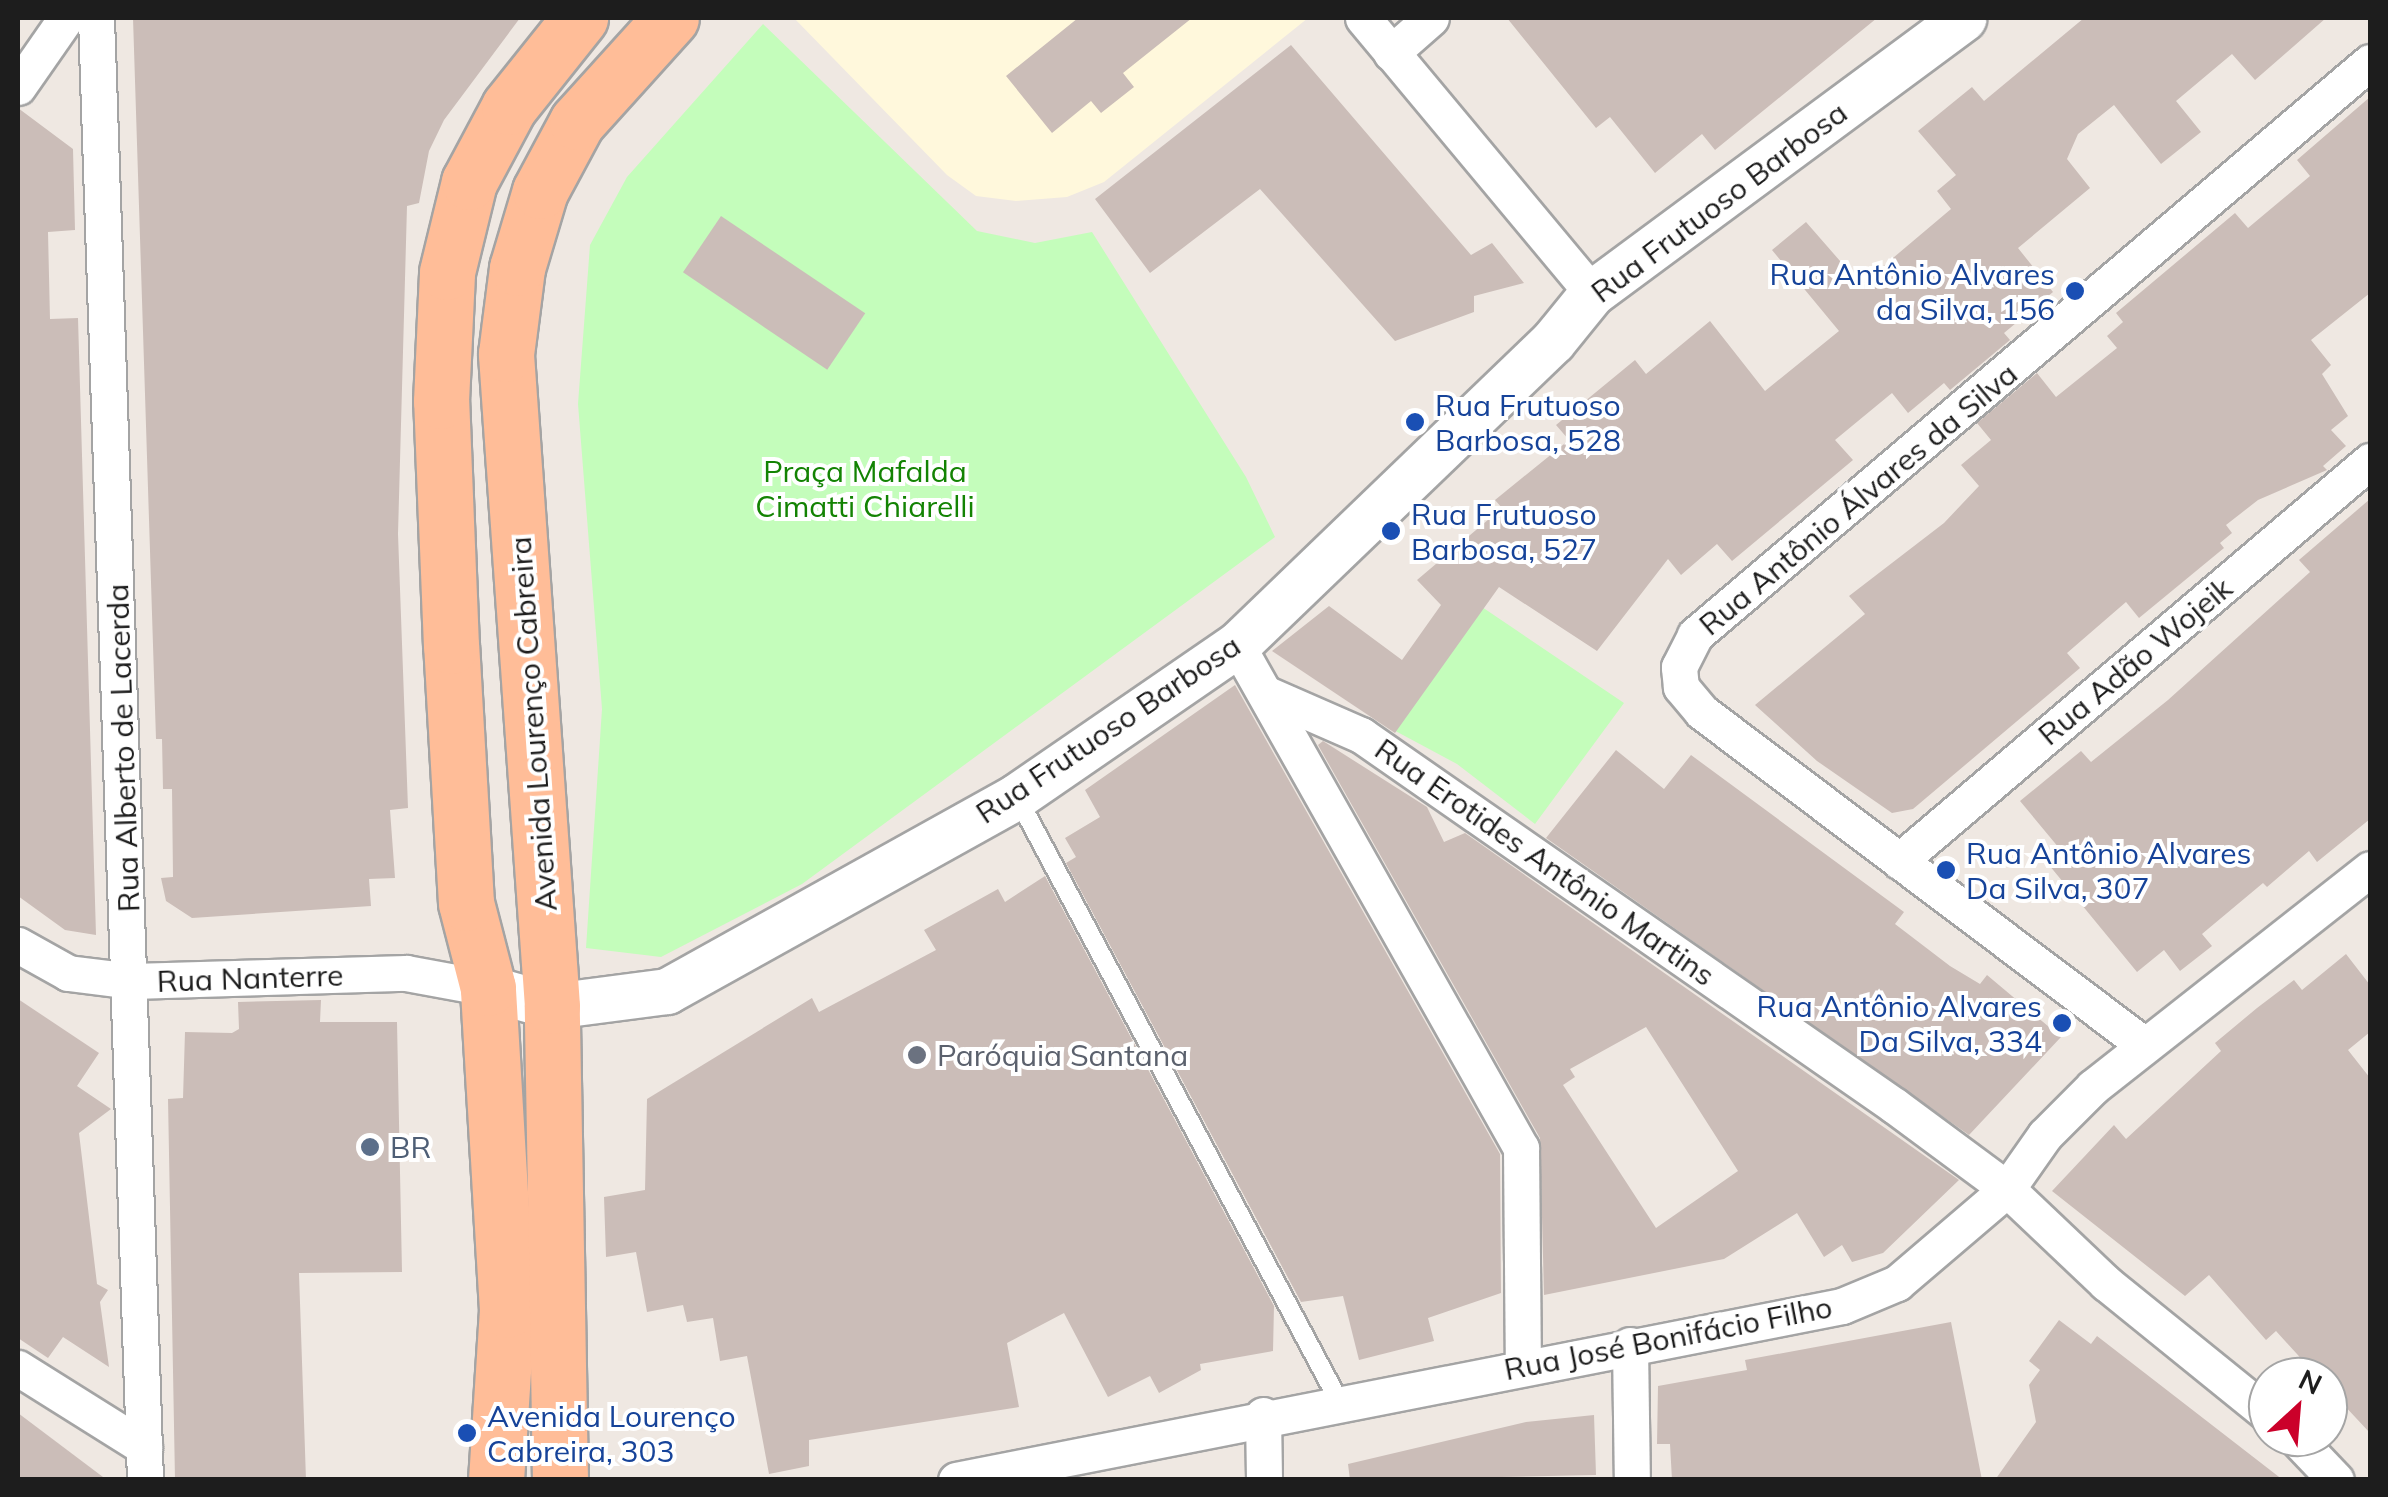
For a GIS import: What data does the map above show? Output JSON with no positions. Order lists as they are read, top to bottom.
{
  "streets": {
    "main road": ["Avenida Lourenço Cabreira"],
    "street": [
      "Rua Frutuoso Barbosa",
      "Rua Antônio Álvares da Silva",
      "Rua Adão Wojeik",
      "Rua Alberto de Lacerda",
      "Rua Erotides Antônio Martins",
      "Rua Nanterre",
      "Rua José Bonifácio Filho"
    ]
  },
  "crossings": [
    ["Rua Frutuoso Barbosa", "Avenida Lourenço Cabreira"],
    ["Rua Frutuoso Barbosa", "Rua Nanterre"],
    ["Rua Antônio Álvares da Silva", "Rua Adão Wojeik"],
    ["Rua Antônio Álvares da Silva", "Rua José Bonifácio Filho"],
    ["Rua Alberto de Lacerda", "Rua Nanterre"],
    ["Rua Erotides Antônio Martins", "Rua José Bonifácio Filho"]
  ],
  "parks": ["Praça Mafalda Cimatti Chiarelli"],
  "places": [
    "Rua Antônio Alvares da Silva, 156",
    "Rua Frutuoso Barbosa, 528",
    "Rua Frutuoso Barbosa, 527",
    "Rua Antônio Alvares Da Silva, 307",
    "Rua Antônio Alvares Da Silva, 334",
    "Paróquia Santana",
    "BR",
    "Avenida Lourenço Cabreira, 303"
  ],
  "north": "top right"
}
